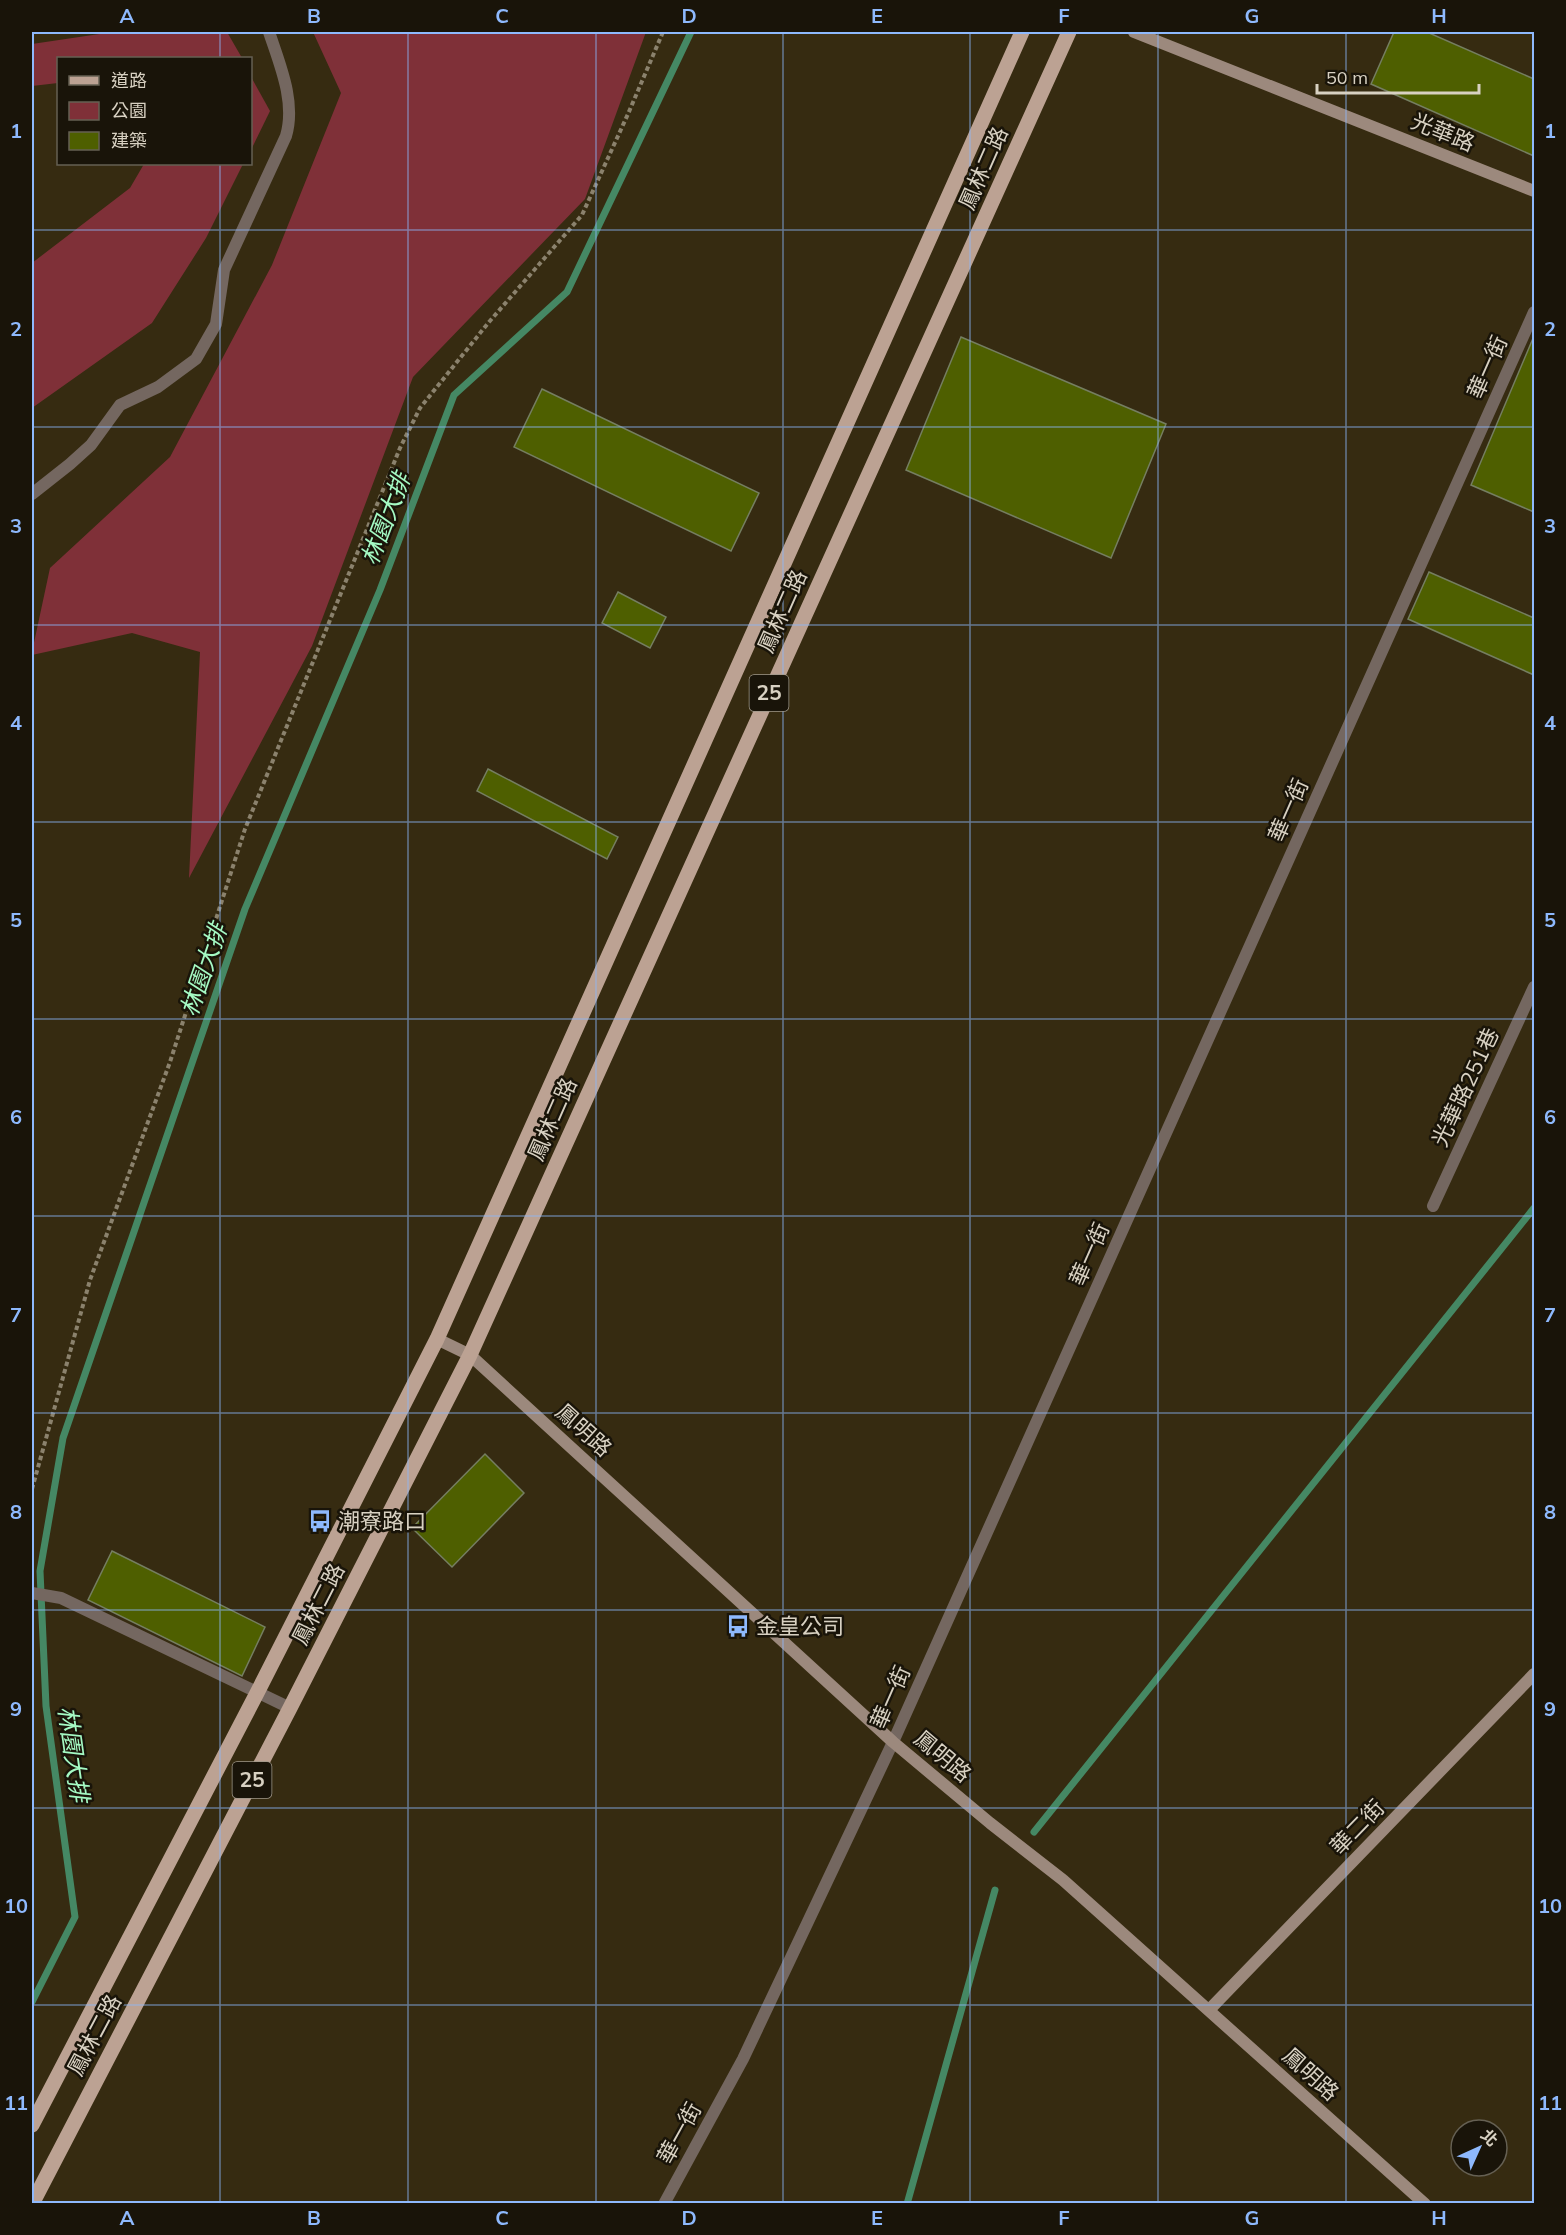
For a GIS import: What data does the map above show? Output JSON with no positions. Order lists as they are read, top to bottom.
{
  "streets": {
    "main road": ["鳳林二路", "25"],
    "street": [
      "光華路",
      "華一街",
      "光華路251巷",
      "鳳明路",
      "華二街"
    ]
  },
  "crossings": [
    ["鳳林二路", "鳳明路"],
    ["華一街", "鳳明路"],
    ["鳳明路", "華二街"]
  ],
  "water": ["林園大排"],
  "places": {
    "bus stop": ["潮寮路口", "金皇公司"]
  },
  "legend": ["道路", "公園", "建築"],
  "scale_bar": "50 m",
  "north": "top right",
  "grid": {
    "columns": [
      "A",
      "B",
      "C",
      "D",
      "E",
      "F",
      "G",
      "H"
    ],
    "rows": [
      "1",
      "2",
      "3",
      "4",
      "5",
      "6",
      "7",
      "8",
      "9",
      "10",
      "11"
    ]
  }
}
